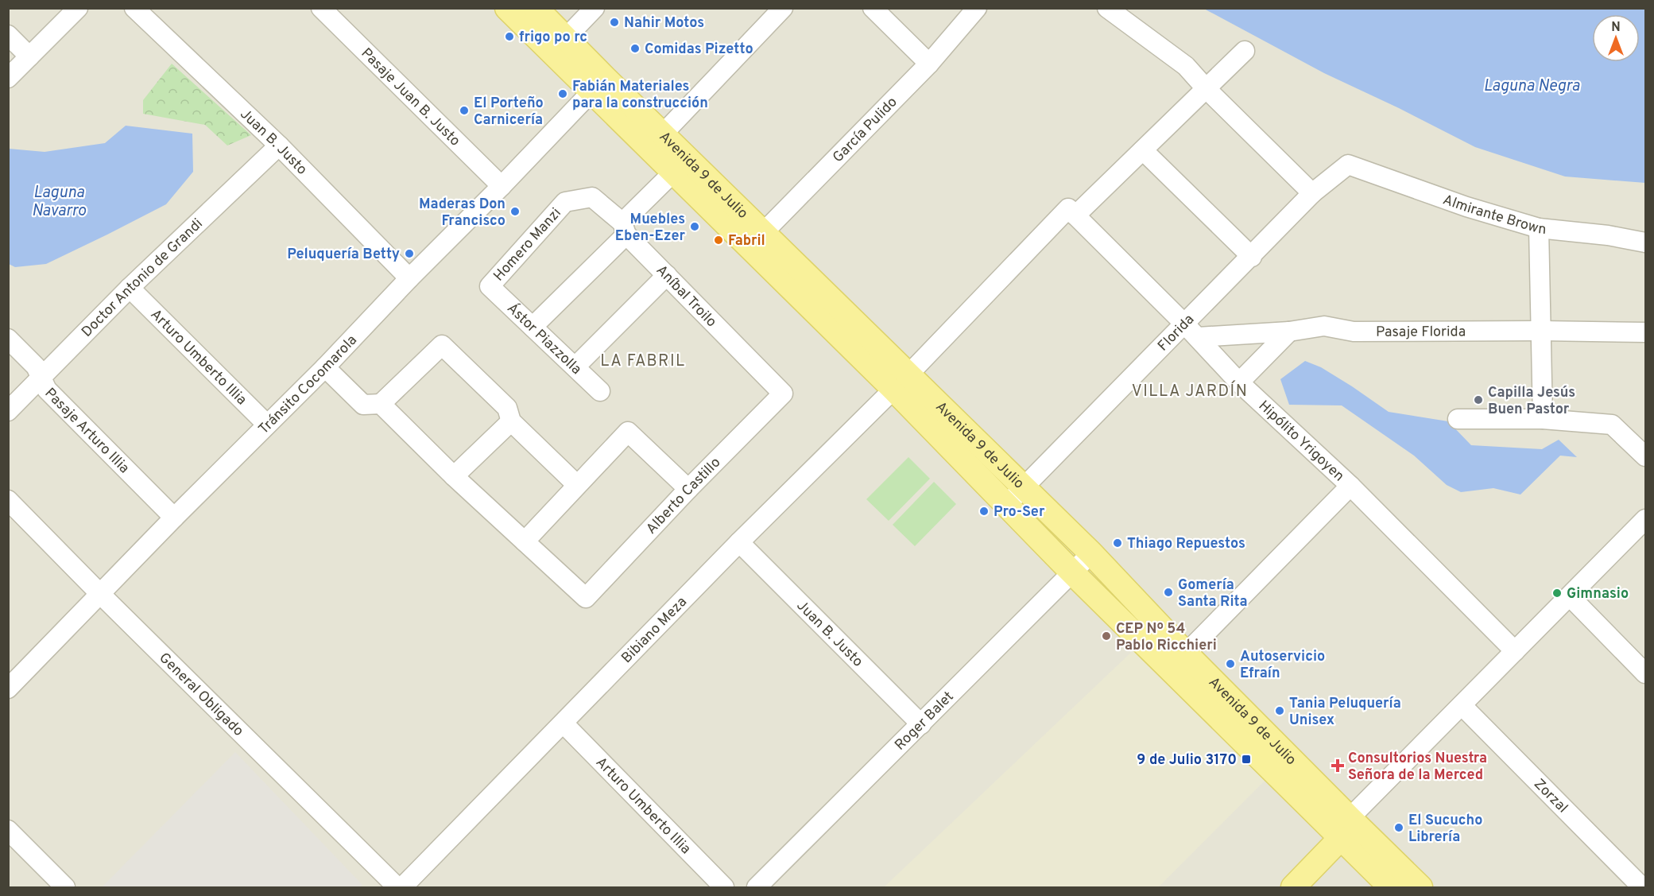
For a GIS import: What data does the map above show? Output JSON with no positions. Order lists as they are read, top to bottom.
{
  "streets": {
    "main road": ["Avenida 9 de Julio"],
    "street": [
      "Pasaje Juan B. Justo",
      "García Pulido",
      "Juan B. Justo",
      "Almirante Brown",
      "Homero Manzi",
      "Doctor Antonio de Grandi",
      "Aníbal Troilo",
      "Pasaje Florida",
      "Florida",
      "Ástor Piazzolla",
      "Arturo Umberto Illia",
      "Tránsito Cocomarola",
      "Pasaje Arturo Illia",
      "Hipólito Yrigoyen",
      "Alberto Castillo",
      "Bibiano Meza",
      "General Obligado",
      "Roger Balet",
      "Zorzal"
    ]
  },
  "crossings": [
    ["Pasaje Juan B. Justo", "Tránsito Cocomarola"],
    ["García Pulido", "Avenida 9 de Julio"],
    ["Juan B. Justo", "Doctor Antonio de Grandi"],
    ["Juan B. Justo", "Tránsito Cocomarola"],
    ["Juan B. Justo", "Bibiano Meza"],
    ["Juan B. Justo", "Roger Balet"],
    ["Avenida 9 de Julio", "Florida"],
    ["Avenida 9 de Julio", "Tránsito Cocomarola"],
    ["Avenida 9 de Julio", "Bibiano Meza"],
    ["Avenida 9 de Julio", "Roger Balet"],
    ["Almirante Brown", "Florida"],
    ["Homero Manzi", "Aníbal Troilo"],
    ["Homero Manzi", "Ástor Piazzolla"],
    ["Doctor Antonio de Grandi", "Arturo Umberto Illia"],
    ["Doctor Antonio de Grandi", "Pasaje Arturo Illia"],
    ["Aníbal Troilo", "Alberto Castillo"],
    ["Pasaje Florida", "Hipólito Yrigoyen"],
    ["Florida", "Hipólito Yrigoyen"],
    ["Arturo Umberto Illia", "Tránsito Cocomarola"],
    ["Arturo Umberto Illia", "Bibiano Meza"],
    ["Tránsito Cocomarola", "Pasaje Arturo Illia"],
    ["Tránsito Cocomarola", "General Obligado"],
    ["Hipólito Yrigoyen", "Bibiano Meza"]
  ],
  "districts": ["LA FABRIL", "VILLA JARDÍN"],
  "water": ["Laguna Negra", "Laguna Navarro"],
  "places": {
    "other": [
      "Nahir Motos",
      "frigo po rc",
      "Comidas Pizetto",
      "Fabián Materiales para la construcción",
      "El Porteño Carnicería",
      "Maderas Don Francisco",
      "Muebles Eben-Ezer",
      "Fabril",
      "Peluquería Betty",
      "Capilla Jesús Buen Pastor",
      "Pro-Ser",
      "Thiago Repuestos",
      "Gomería Santa Rita",
      "Gimnasio",
      "CEP Nº 54 Pablo Ricchieri",
      "Autoservicio Efraín",
      "Tania Peluquería Unisex",
      "El Sucucho Librería"
    ],
    "transit": ["9 de Julio 3170"],
    "health": ["Consultorios Nuestra Señora de la Merced"]
  },
  "north": "top"
}
